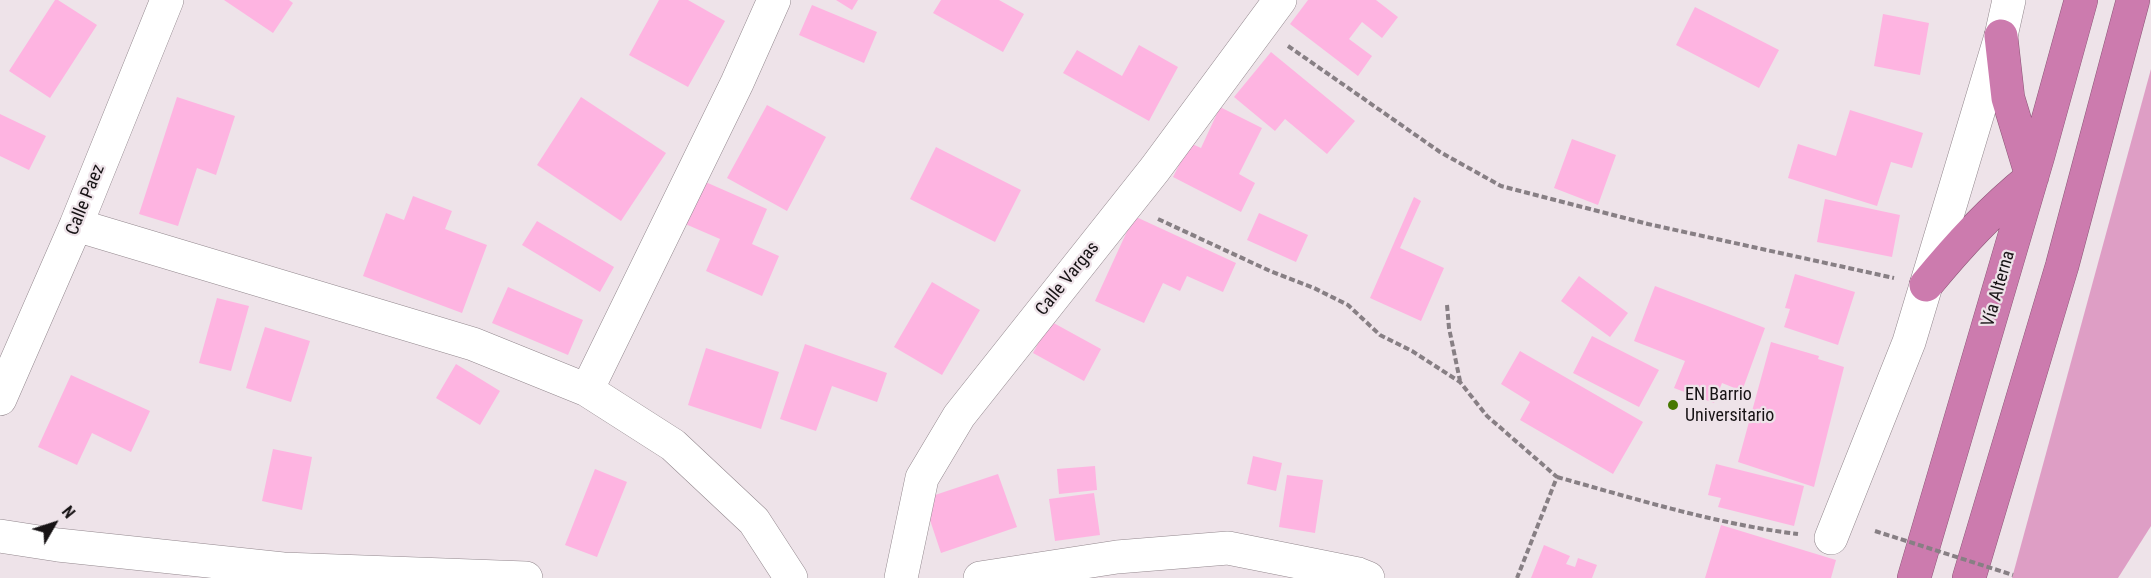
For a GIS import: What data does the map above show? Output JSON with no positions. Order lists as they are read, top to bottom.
{
  "streets": {
    "highway": ["Vía Alterna"],
    "street": ["Calle Paez", "Calle Vargas"]
  },
  "places": ["EN Barrio Universitario"],
  "north": "top right"
}
